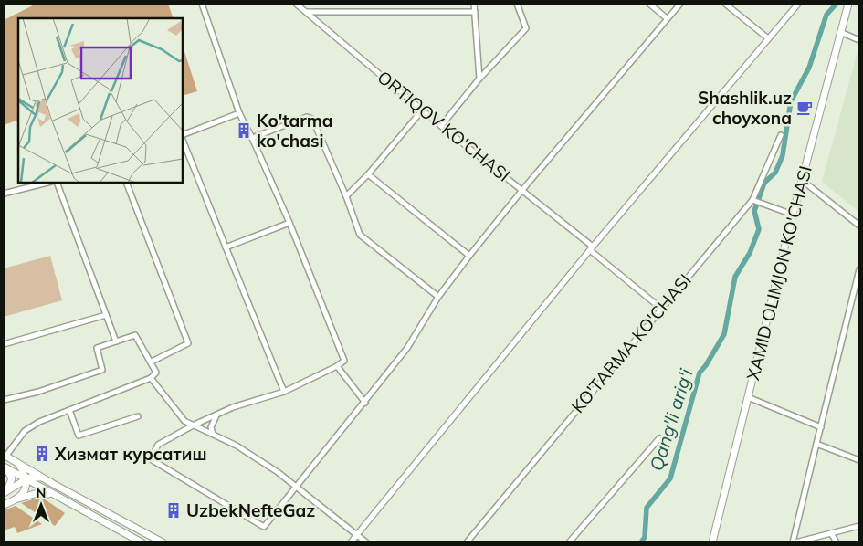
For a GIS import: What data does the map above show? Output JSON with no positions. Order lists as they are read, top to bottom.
{
  "streets": {
    "main road": ["XAMID OLIMJON KO'CHASI"],
    "street": ["ORTIQOV KO'CHASI", "KO'TARMA KO'CHASI"]
  },
  "crossings": [
    ["ORTIQOV KO'CHASI", "KO'TARMA KO'CHASI"]
  ],
  "water": ["Qang'li arig'i"],
  "places": {
    "cafe": ["Shashlik.uz choyxona"],
    "building": ["Ko'tarma ko'chasi", "Хизмат курсатиш", "UzbekNefteGaz"]
  },
  "north": "top"
}
